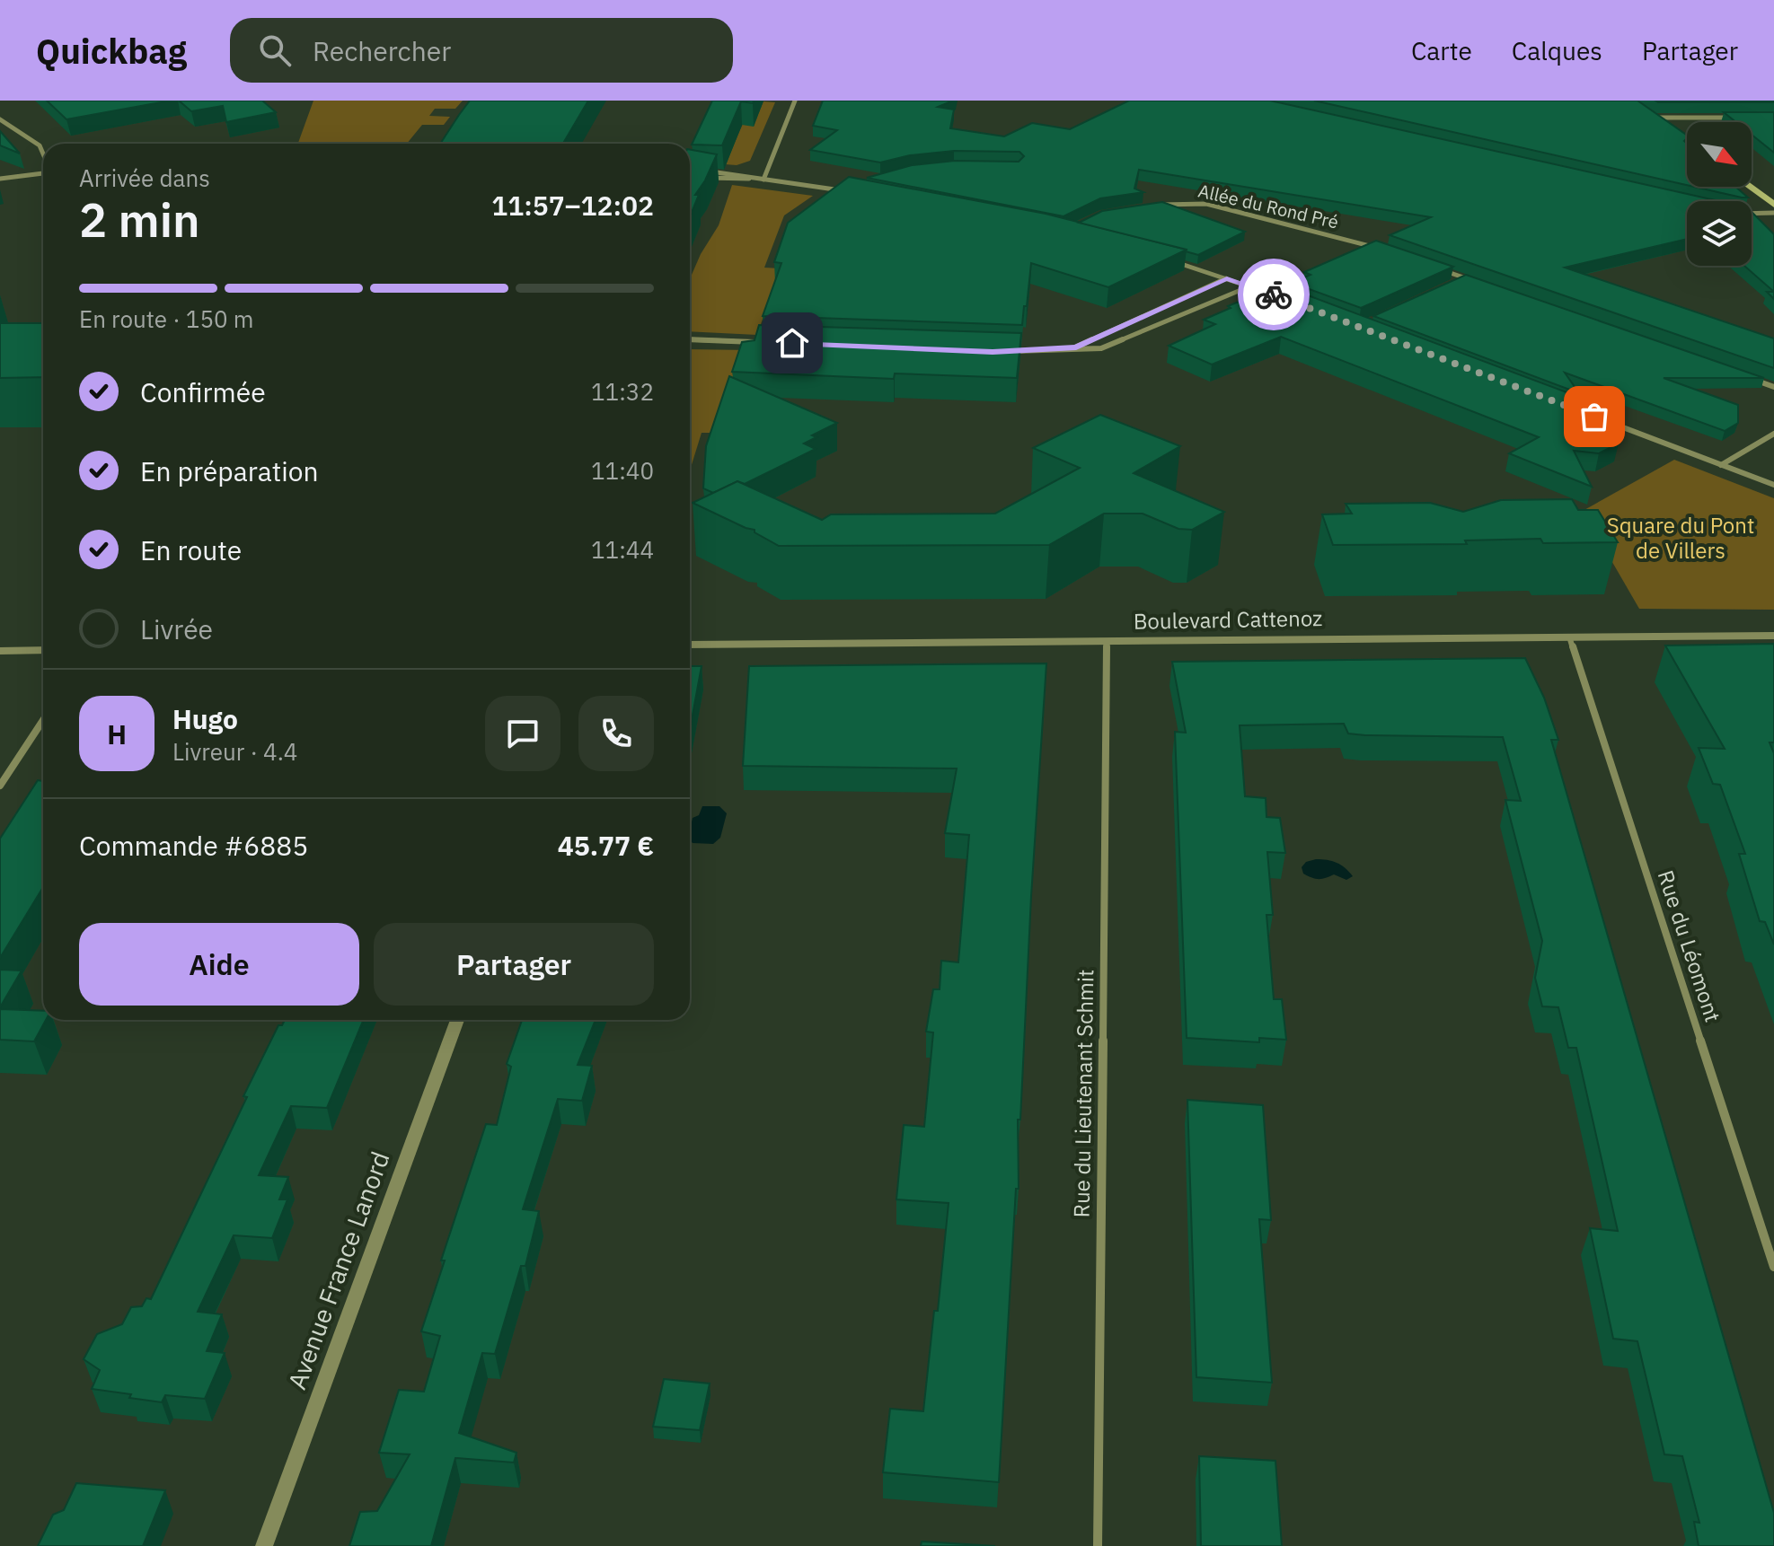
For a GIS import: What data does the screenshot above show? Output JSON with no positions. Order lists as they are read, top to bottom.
{
  "streets": {
    "street": [
      "Allée du Rond Pré",
      "Boulevard Cattenoz",
      "Rue du Léomont",
      "Rue du Lieutenant Schmit",
      "Avenue France Lanord"
    ]
  },
  "crossings": [
    ["Boulevard Cattenoz", "Rue du Léomont"],
    ["Boulevard Cattenoz", "Rue du Lieutenant Schmit"]
  ],
  "parks": ["Square du Pont de Villers"],
  "north": "bottom right",
  "page": {
    "header": "Quickbag",
    "search": "Rechercher",
    "nav": ["Carte", "Calques", "Partager"],
    "heading": ["2 min", "Arrivée dans", "11:57–12:02"],
    "panel": [
      "Hugo",
      "Livreur · 4.4",
      "Commande #6885",
      "45.77 €"
    ],
    "bar": "En route · 150 m",
    "list": [
      ["Confirmée", "11:32"],
      ["En préparation", "11:40"],
      ["En route", "11:44"],
      "Livrée"
    ],
    "round": "H",
    "buttons": ["Aide", "Partager"]
  }
}
